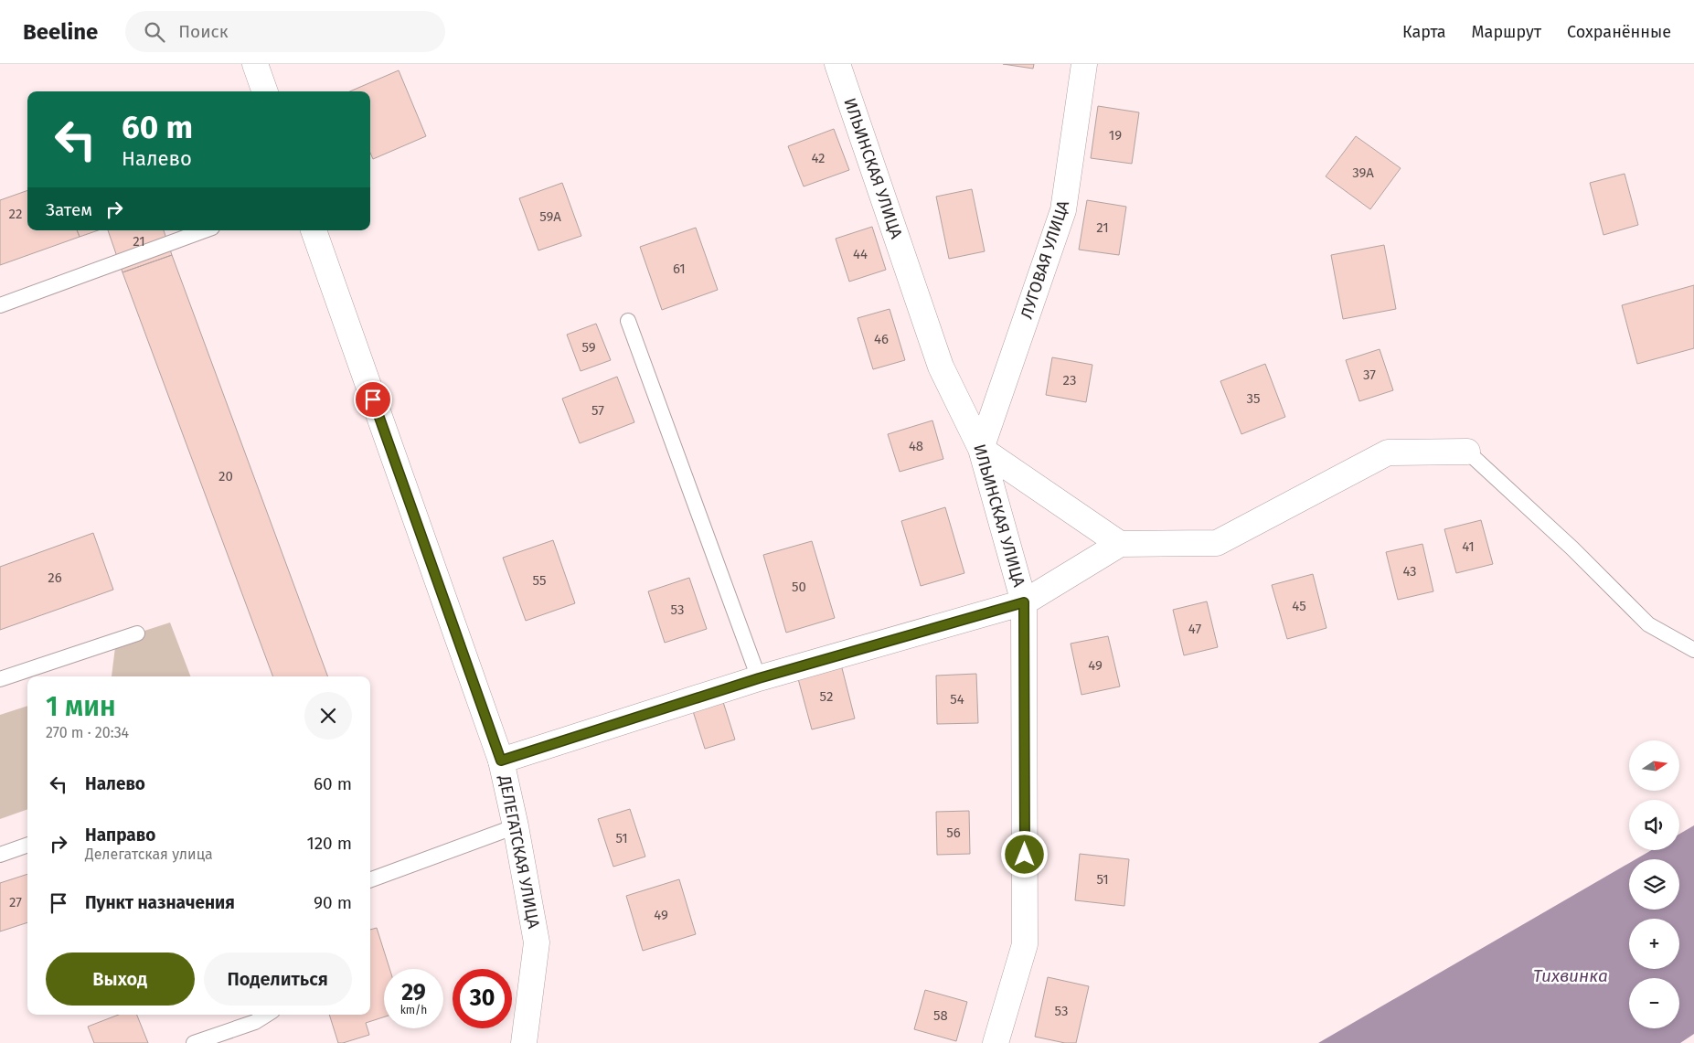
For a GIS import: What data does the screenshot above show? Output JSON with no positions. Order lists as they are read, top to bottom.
{
  "streets": {
    "street": ["ИЛЬИНСКАЯ УЛИЦА", "ЛУГОВАЯ УЛИЦА", "ДЕЛЕГАТСКАЯ УЛИЦА"]
  },
  "crossings": [
    ["ИЛЬИНСКАЯ УЛИЦА", "ЛУГОВАЯ УЛИЦА"]
  ],
  "water": ["Тихвинка"],
  "house_numbers": [
    "19",
    "42",
    "39А",
    "22",
    "59А",
    "21",
    "21",
    "44",
    "61",
    "46",
    "59",
    "37",
    "23",
    "35",
    "57",
    "48",
    "20",
    "41",
    "43",
    "26",
    "55",
    "50",
    "45",
    "53",
    "47",
    "49",
    "52",
    "54",
    "56",
    "51",
    "51",
    "27",
    "49",
    "53",
    "58"
  ],
  "north": "right",
  "page": {
    "header": "Beeline",
    "search": "Поиск",
    "nav": ["Карта", "Маршрут", "Сохранённые"],
    "turn": ["60 m", "Налево"],
    "then": "Затем",
    "heading": ["1 мин", "270 m · 20:34"],
    "map_buttons": ["+", "−"],
    "list": [
      {
        "name": "Налево",
        "value": "60 m"
      },
      {
        "name": "Направо",
        "note": "Делегатская улица",
        "value": "120 m"
      },
      {
        "name": "Пункт назначения",
        "value": "90 m"
      }
    ],
    "buttons": ["Выход", "Поделиться"],
    "speed": "29 km/h",
    "limit": "30"
  }
}
